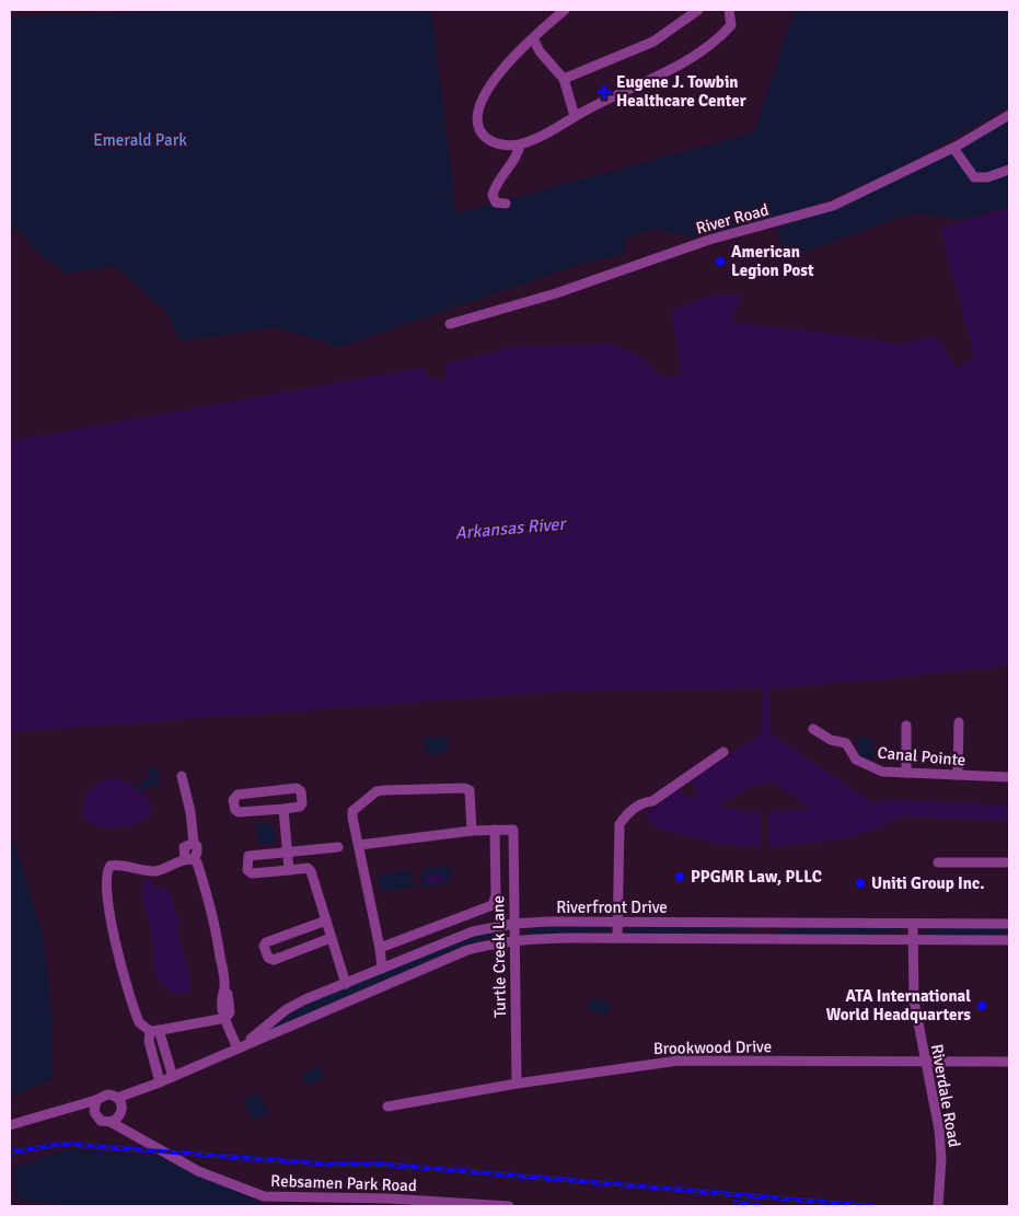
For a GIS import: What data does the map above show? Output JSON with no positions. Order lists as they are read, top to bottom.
{
  "streets": {
    "street": [
      "River Road",
      "Canal Pointe",
      "Riverfront Drive",
      "Turtle Creek Lane",
      "Brookwood Drive",
      "Riverdale Road",
      "Rebsamen Park Road"
    ]
  },
  "crossings": [
    ["Riverfront Drive", "Turtle Creek Lane"],
    ["Riverfront Drive", "Riverdale Road"],
    ["Riverfront Drive", "Rebsamen Park Road"],
    ["Turtle Creek Lane", "Brookwood Drive"],
    ["Brookwood Drive", "Riverdale Road"]
  ],
  "water": ["Arkansas River"],
  "parks": ["Emerald Park"],
  "places": {
    "health": ["Eugene J. Towbin Healthcare Center"],
    "other": [
      "American Legion Post",
      "PPGMR Law, PLLC",
      "Uniti Group Inc.",
      "ATA International World Headquarters"
    ]
  }
}
